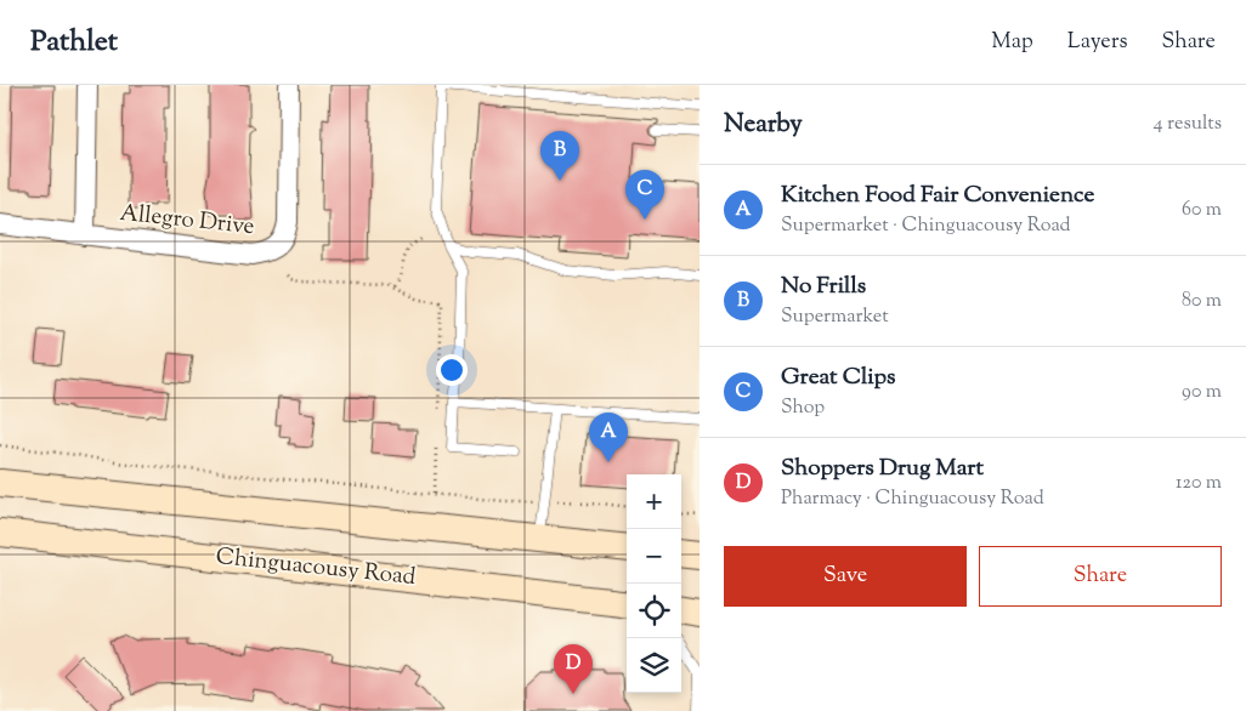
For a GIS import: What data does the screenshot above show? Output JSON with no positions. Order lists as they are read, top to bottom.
{
  "streets": {
    "main road": ["Chinguacousy Road"],
    "street": ["Allegro Drive"]
  },
  "page": {
    "header": "Pathlet",
    "nav": ["Map", "Layers", "Share"],
    "heading": ["Nearby", "4 results"],
    "pins": [
      "B",
      "C",
      "A",
      "D"
    ],
    "list": [
      {
        "mark": "A",
        "name": "Kitchen Food Fair Convenience",
        "note": "Supermarket · Chinguacousy Road",
        "value": "60 m"
      },
      {
        "mark": "B",
        "name": "No Frills",
        "note": "Supermarket",
        "value": "80 m"
      },
      {
        "mark": "C",
        "name": "Great Clips",
        "note": "Shop",
        "value": "90 m"
      },
      {
        "mark": "D",
        "name": "Shoppers Drug Mart",
        "note": "Pharmacy · Chinguacousy Road",
        "value": "120 m"
      }
    ],
    "map_buttons": ["+", "−"],
    "buttons": ["Save", "Share"]
  }
}
